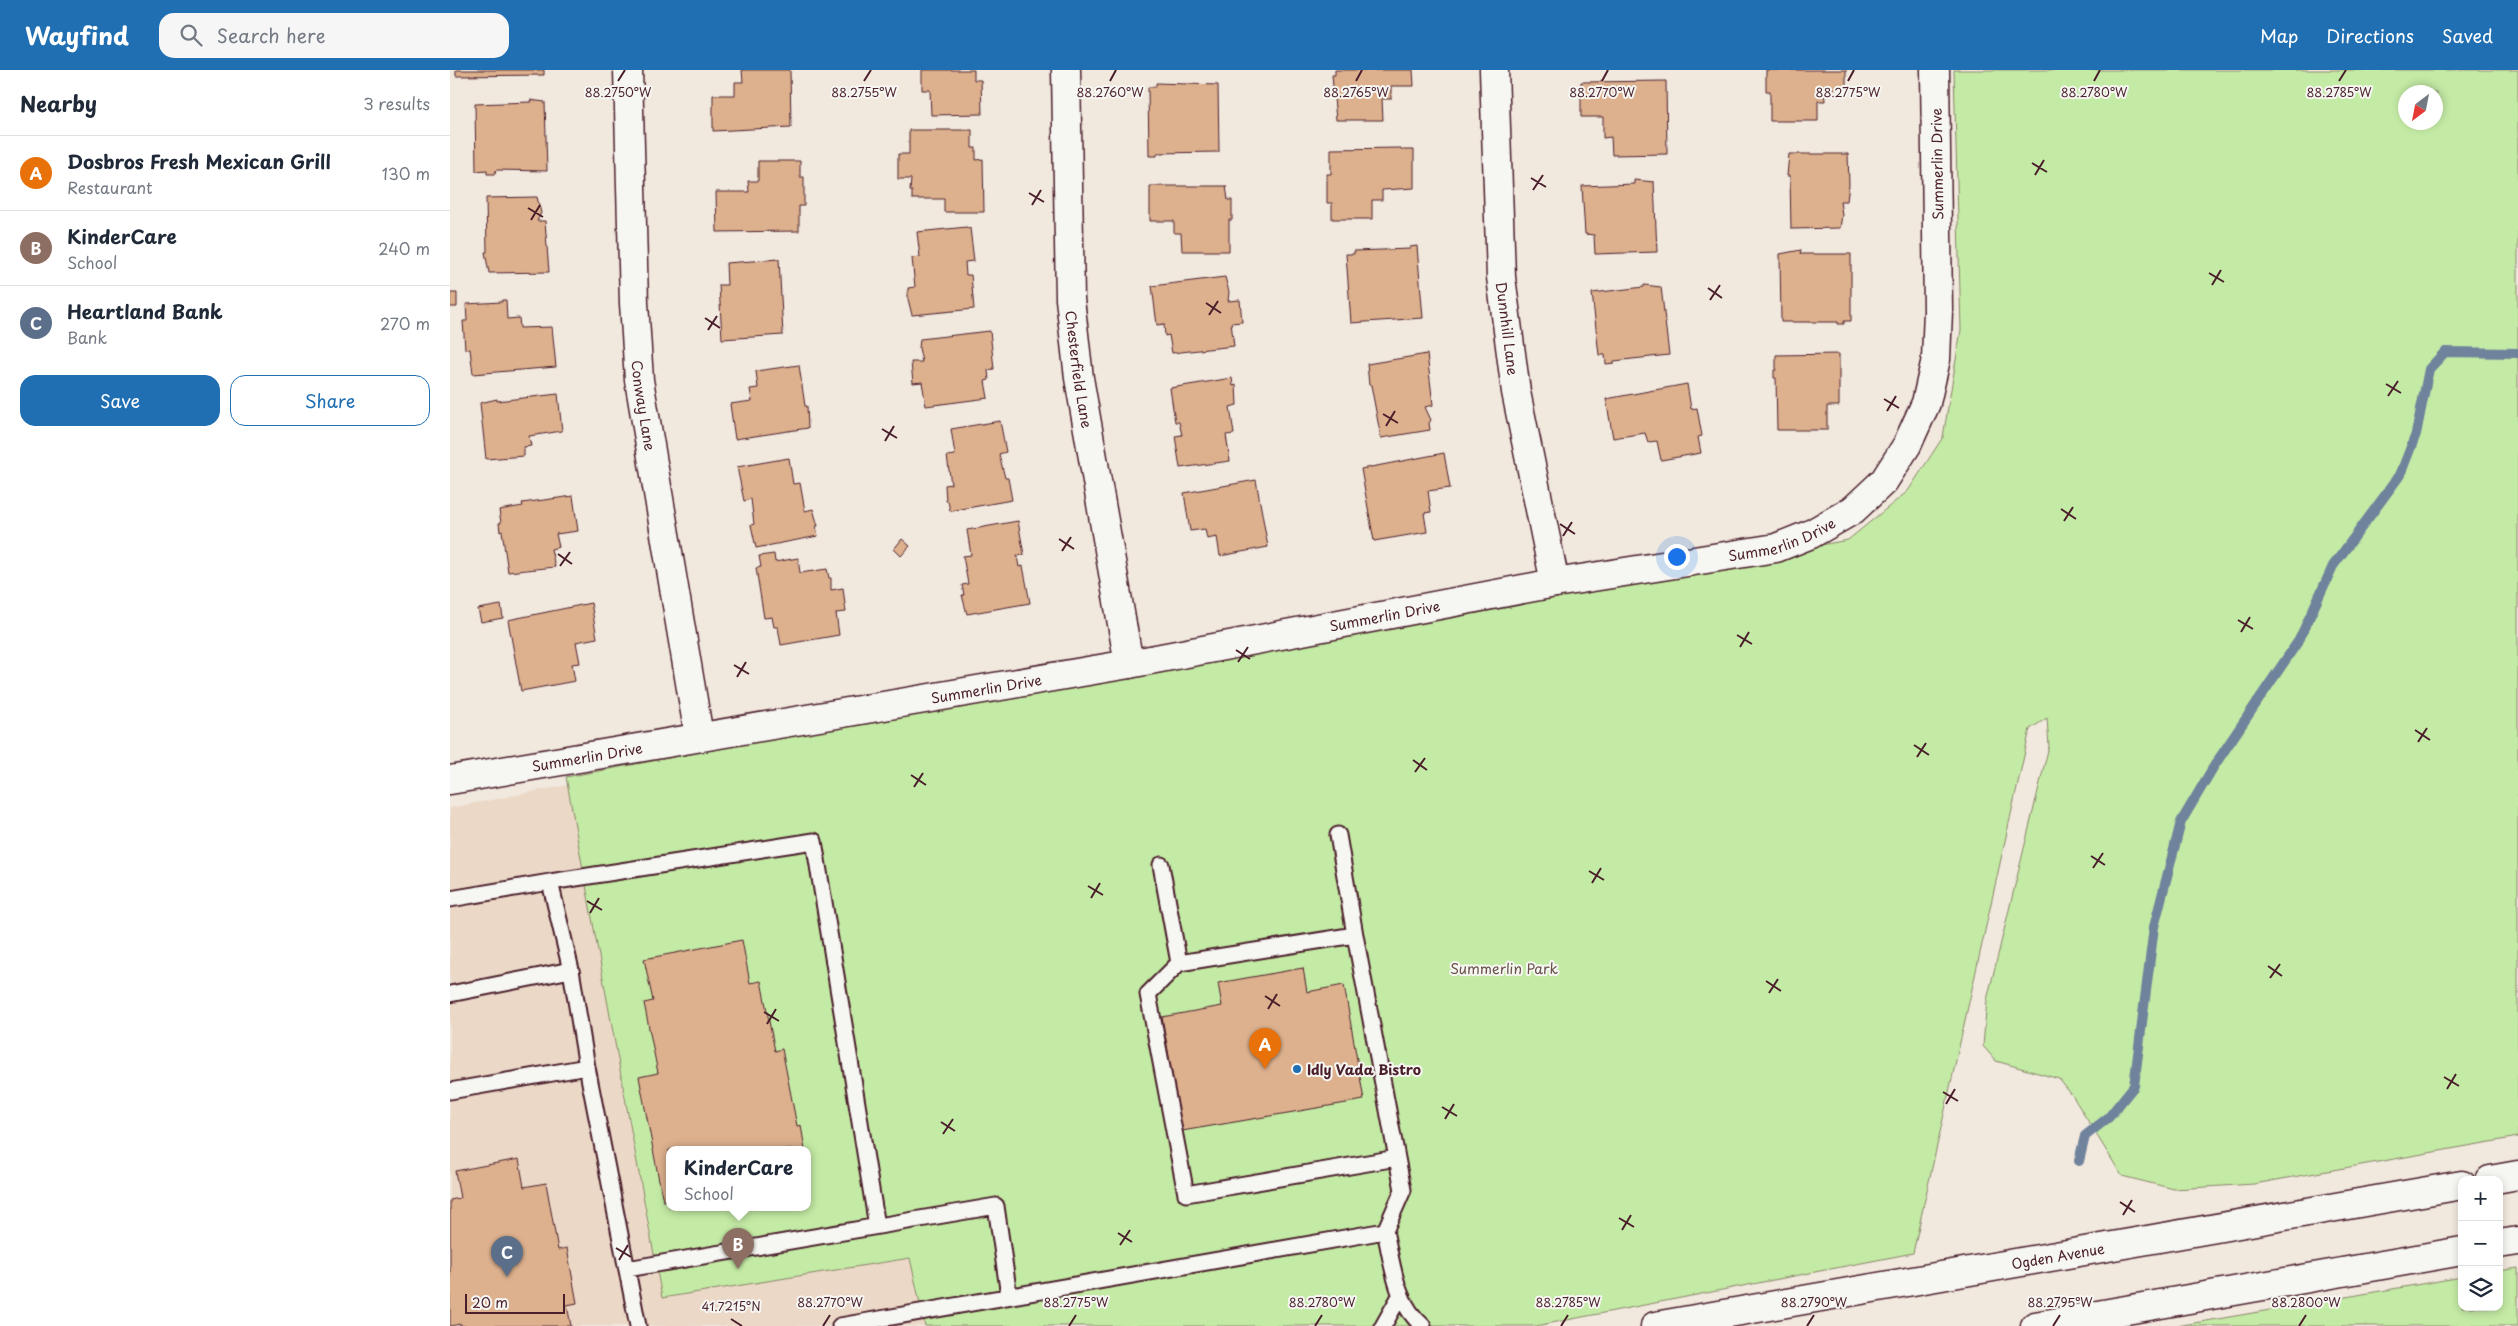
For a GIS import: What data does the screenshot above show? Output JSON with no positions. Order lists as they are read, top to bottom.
{
  "streets": {
    "street": [
      "Summerlin Drive",
      "Dunnhill Lane",
      "Chesterfield Lane",
      "Conway Lane",
      "Ogden Avenue"
    ]
  },
  "crossings": [
    ["Summerlin Drive", "Dunnhill Lane"],
    ["Summerlin Drive", "Chesterfield Lane"],
    ["Summerlin Drive", "Conway Lane"]
  ],
  "parks": ["Summerlin Park"],
  "places": ["Idly Vada Bistro"],
  "scale_bar": "20 m",
  "north": "bottom left",
  "page": {
    "header": "Wayfind",
    "search": "Search here",
    "nav": ["Map", "Directions", "Saved"],
    "heading": ["Nearby", "3 results"],
    "list": [
      {
        "mark": "A",
        "name": "Dosbros Fresh Mexican Grill",
        "note": "Restaurant",
        "value": "130 m"
      },
      {
        "mark": "B",
        "name": "KinderCare",
        "note": "School",
        "value": "240 m"
      },
      {
        "mark": "C",
        "name": "Heartland Bank",
        "note": "Bank",
        "value": "270 m"
      }
    ],
    "buttons": ["Save", "Share"],
    "pins": ["A", "B", "C"],
    "popup": ["KinderCare", "School"],
    "map_buttons": ["+", "−"],
    "scale": "20 m"
  },
  "coordinates": [
    "88.2750°W",
    "88.2755°W",
    "88.2760°W",
    "88.2765°W",
    "88.2770°W",
    "88.2775°W",
    "88.2780°W",
    "88.2785°W",
    "88.2790°W",
    "88.2795°W",
    "88.2800°W",
    "41.7215°N"
  ]
}
